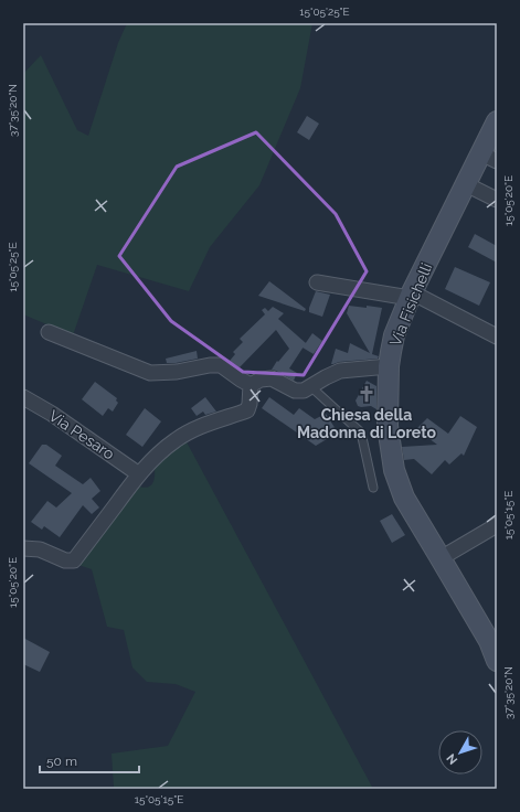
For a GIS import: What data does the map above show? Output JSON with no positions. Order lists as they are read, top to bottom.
{
  "streets": {
    "main road": ["Via Fisichelli"],
    "street": ["Via Pesaro"]
  },
  "places": {
    "church": ["Chiesa della Madonna di Loreto"]
  },
  "scale_bar": "50 m",
  "north": "bottom left",
  "coordinates": [
    "15°05'25\"E",
    "37°35'20\"N",
    "15°05'20\"E",
    "15°05'15\"E"
  ]
}
